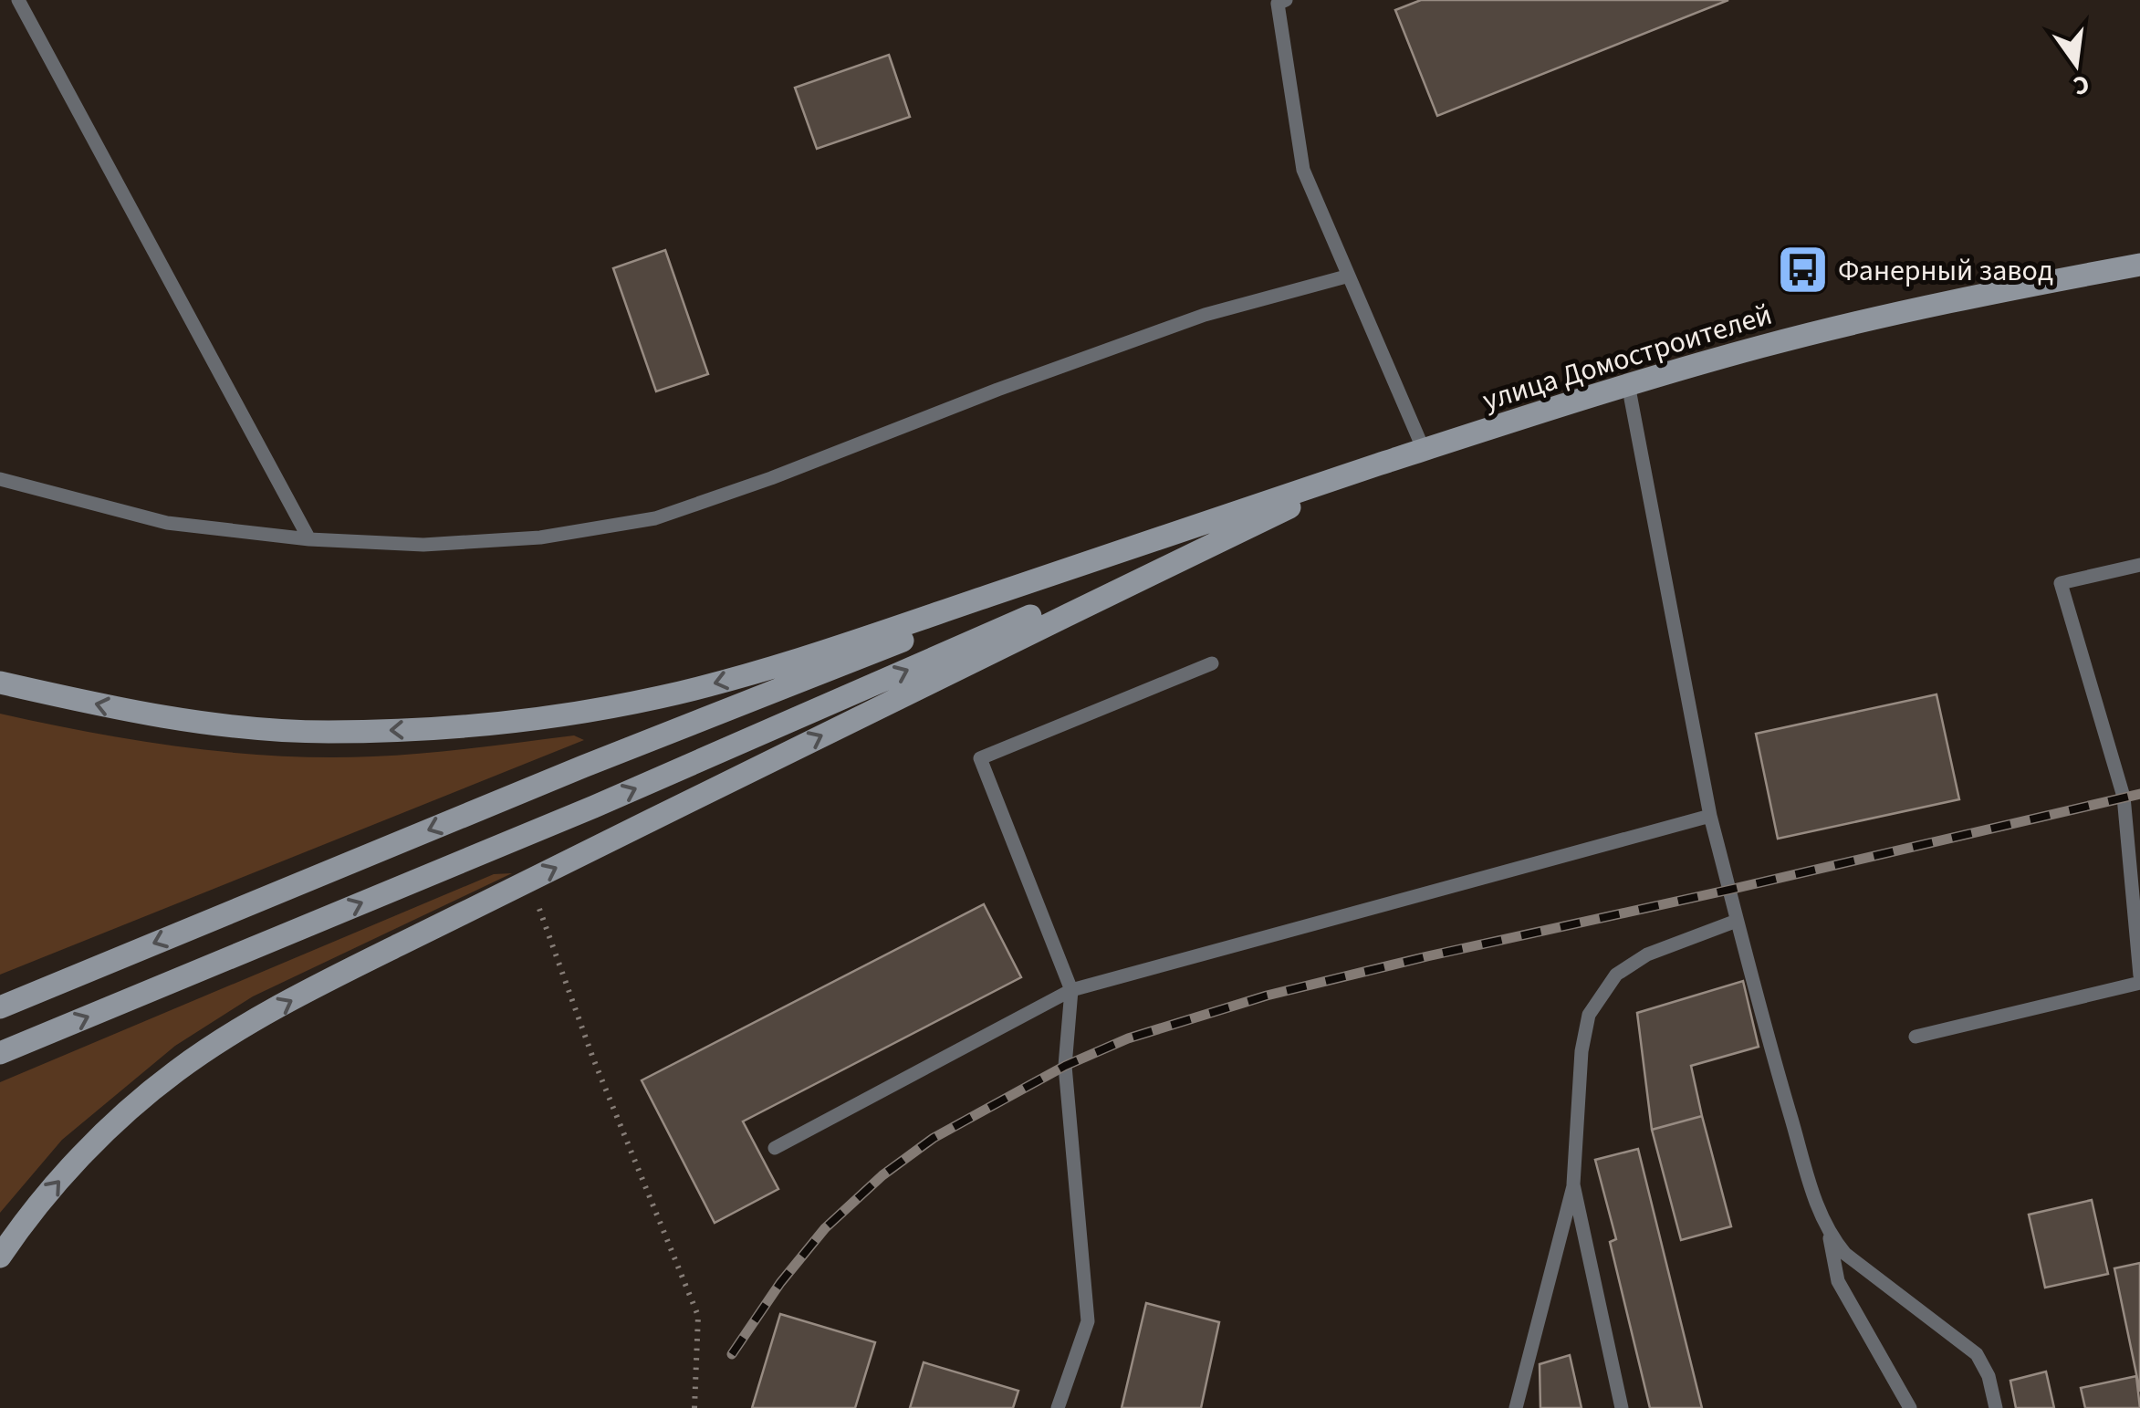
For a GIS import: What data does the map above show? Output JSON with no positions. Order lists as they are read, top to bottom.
{
  "streets": {
    "main road": ["улица Домостроителей"]
  },
  "places": {
    "bus stop": ["Фанерный завод"]
  },
  "north": "bottom"
}
